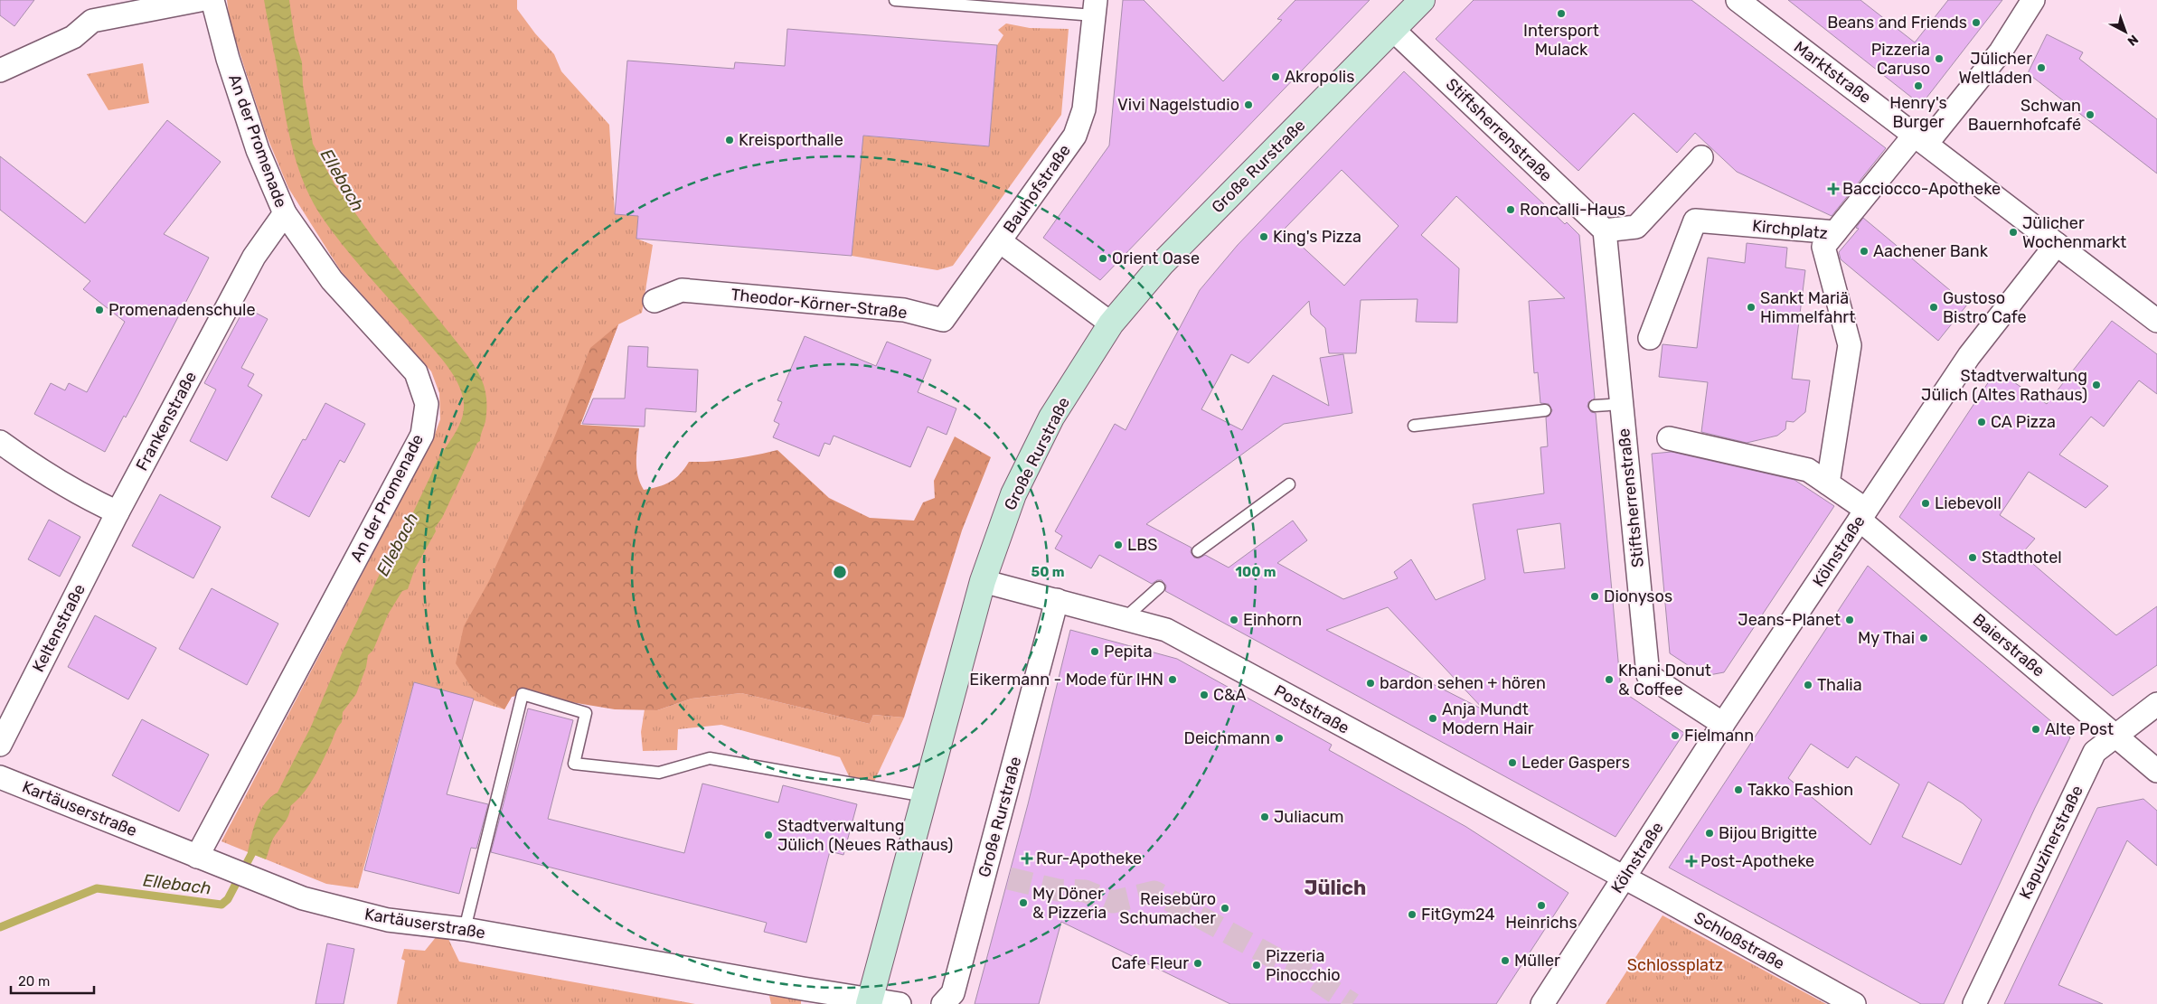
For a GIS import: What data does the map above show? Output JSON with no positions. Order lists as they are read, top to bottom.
{
  "streets": {
    "main road": ["Große Rurstraße"],
    "street": [
      "Marktstraße",
      "Stiftsherrenstraße",
      "An der Promenade",
      "Bauhofstraße",
      "Kirchplatz",
      "Theodor-Körner-Straße",
      "Frankenstraße",
      "Kölnstraße",
      "Keltenstraße",
      "Baierstraße",
      "Poststraße",
      "Kartäuserstraße",
      "Kapuzinerstraße",
      "Schloßstraße"
    ]
  },
  "crossings": [
    ["Stiftsherrenstraße", "Große Rurstraße"],
    ["Stiftsherrenstraße", "Kölnstraße"],
    ["An der Promenade", "Frankenstraße"],
    ["An der Promenade", "Kartäuserstraße"],
    ["Große Rurstraße", "Bauhofstraße"],
    ["Große Rurstraße", "Poststraße"],
    ["Große Rurstraße", "Kartäuserstraße"],
    ["Bauhofstraße", "Theodor-Körner-Straße"],
    ["Frankenstraße", "Keltenstraße"],
    ["Kölnstraße", "Baierstraße"],
    ["Kölnstraße", "Poststraße"],
    ["Kölnstraße", "Schloßstraße"],
    ["Baierstraße", "Kapuzinerstraße"],
    ["Poststraße", "Schloßstraße"]
  ],
  "districts": ["Jülich"],
  "water": ["Ellebach"],
  "parks": ["Schlossplatz"],
  "places": {
    "other": [
      "Intersport Mulack",
      "Beans and Friends",
      "Pizzeria Caruso",
      "Jülicher Weltladen",
      "Akropolis",
      "Henry's Burger",
      "Vivi Nagelstudio",
      "Schwan Bauernhofcafé",
      "Kreisporthalle",
      "Roncalli-Haus",
      "Jülicher Wochenmarkt",
      "King's Pizza",
      "Aachener Bank",
      "Orient Oase",
      "Sankt Mariä Himmelfahrt",
      "Gustoso Bistro Cafe",
      "Promenadenschule",
      "Stadtverwaltung Jülich (Altes Rathaus)",
      "CA Pizza",
      "Liebevoll",
      "LBS",
      "Stadthotel",
      "Dionysos",
      "Einhorn",
      "Jeans-Planet",
      "My Thai",
      "Pepita",
      "Eikermann - Mode für IHN",
      "Khani Donut & Coffee",
      "bardon sehen + hören",
      "Thalia",
      "C&A",
      "Anja Mundt Modern Hair",
      "Alte Post",
      "Fielmann",
      "Deichmann",
      "Leder Gaspers",
      "Takko Fashion",
      "Juliacum",
      "Bijou Brigitte",
      "Stadtverwaltung Jülich (Neues Rathaus)",
      "My Döner & Pizzeria",
      "Heinrichs",
      "Reisebüro Schumacher",
      "FitGym24",
      "Müller",
      "Cafe Fleur",
      "Pizzeria Pinocchio"
    ],
    "health": ["Bacciocco-Apotheke", "Rur-Apotheke", "Post-Apotheke"]
  },
  "scale_bar": "20 m",
  "north": "bottom right",
  "rings": ["50 m", "100 m"]
}
